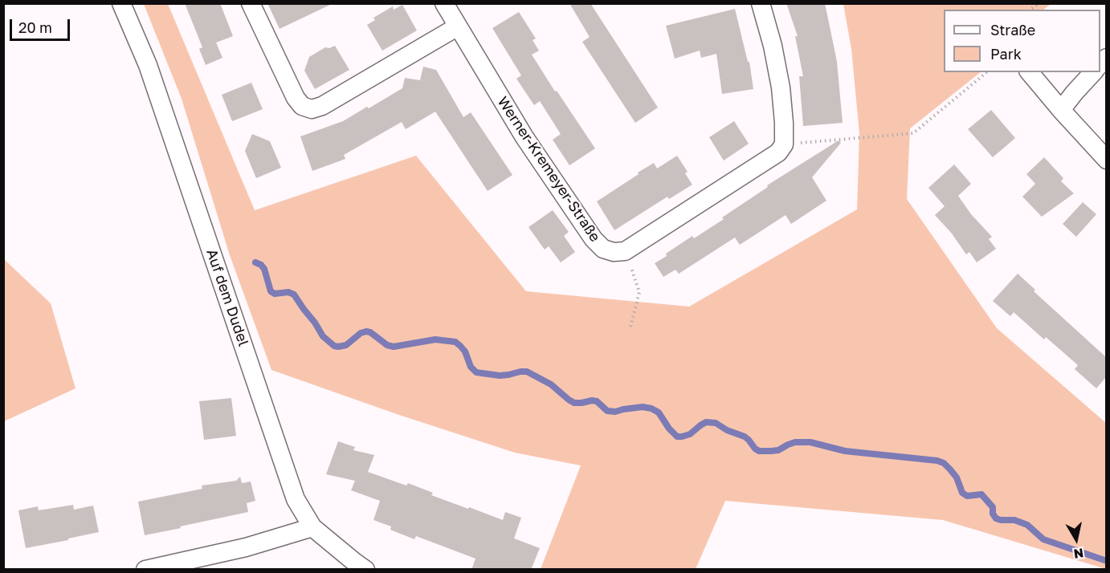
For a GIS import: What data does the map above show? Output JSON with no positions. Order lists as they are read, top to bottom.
{
  "streets": {
    "street": ["Werner-Kremeyer-Straße", "Auf dem Dudel"]
  },
  "legend": ["Straße", "Park"],
  "scale_bar": "20 m",
  "north": "bottom"
}
